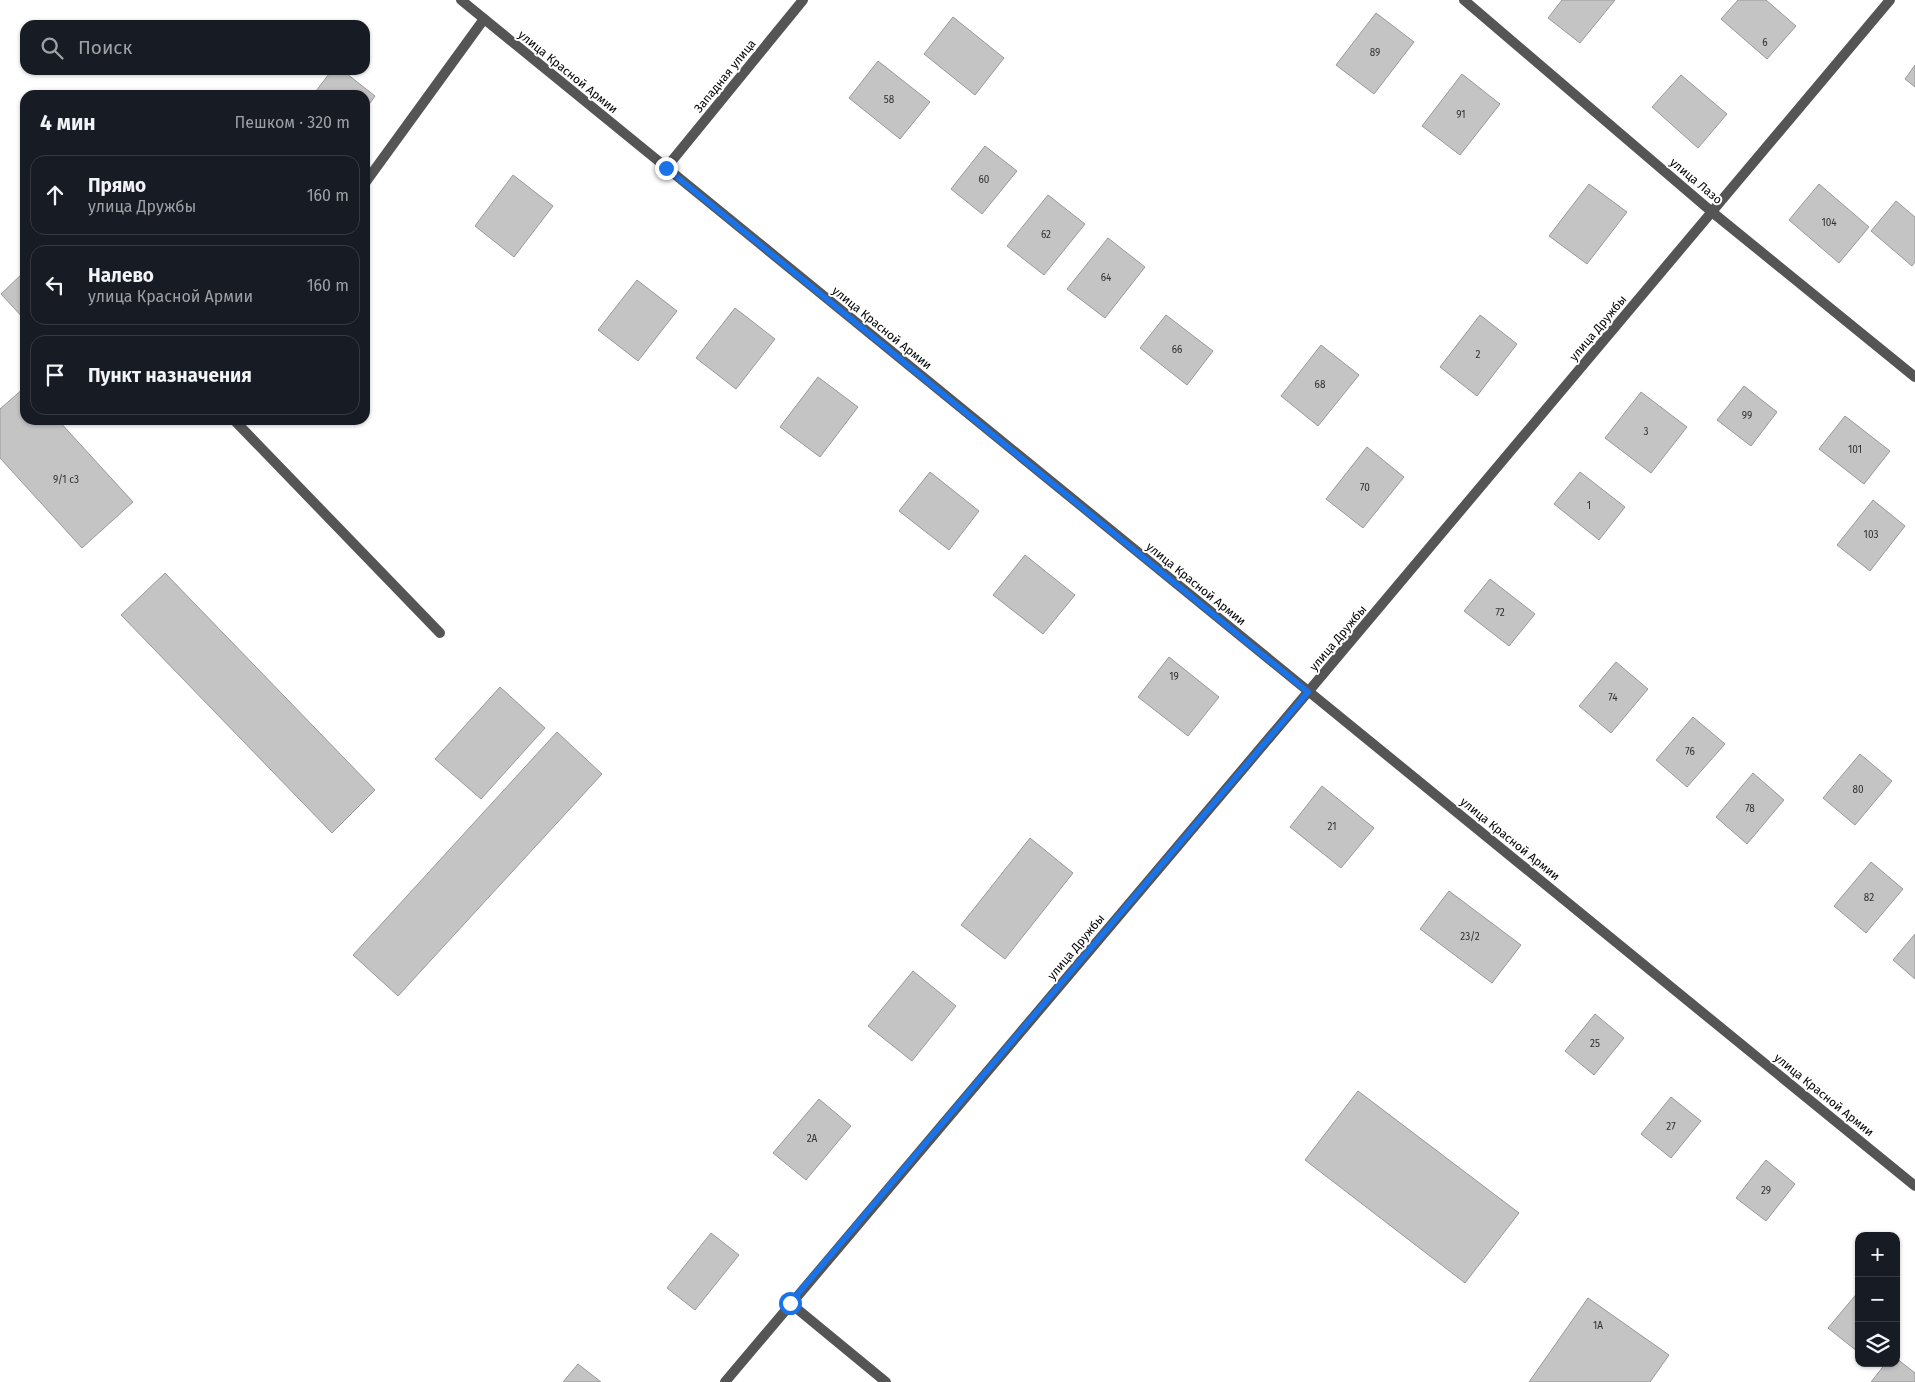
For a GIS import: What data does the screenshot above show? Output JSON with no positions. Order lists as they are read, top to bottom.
{
  "streets": {
    "street": [
      "улица Красной Армии",
      "Западная улица",
      "улица Лазо",
      "улица Дружбы"
    ]
  },
  "crossings": [
    ["улица Красной Армии", "Западная улица"],
    ["улица Красной Армии", "улица Дружбы"],
    ["улица Лазо", "улица Дружбы"]
  ],
  "house_numbers": [
    "6",
    "89",
    "58",
    "91",
    "60",
    "104",
    "62",
    "64",
    "66",
    "2",
    "68",
    "99",
    "3",
    "101",
    "9/1 с3",
    "70",
    "1",
    "103",
    "72",
    "19",
    "74",
    "76",
    "80",
    "78",
    "21",
    "82",
    "23/2",
    "25",
    "27",
    "2А",
    "29",
    "1А"
  ],
  "page": {
    "search": "Поиск",
    "heading": ["4 мин", "Пешком · 320 m"],
    "list": [
      ["Прямо", "улица Дружбы", "160 m"],
      ["Налево", "улица Красной Армии", "160 m"],
      "Пункт назначения"
    ],
    "map_buttons": ["+", "−"]
  }
}
